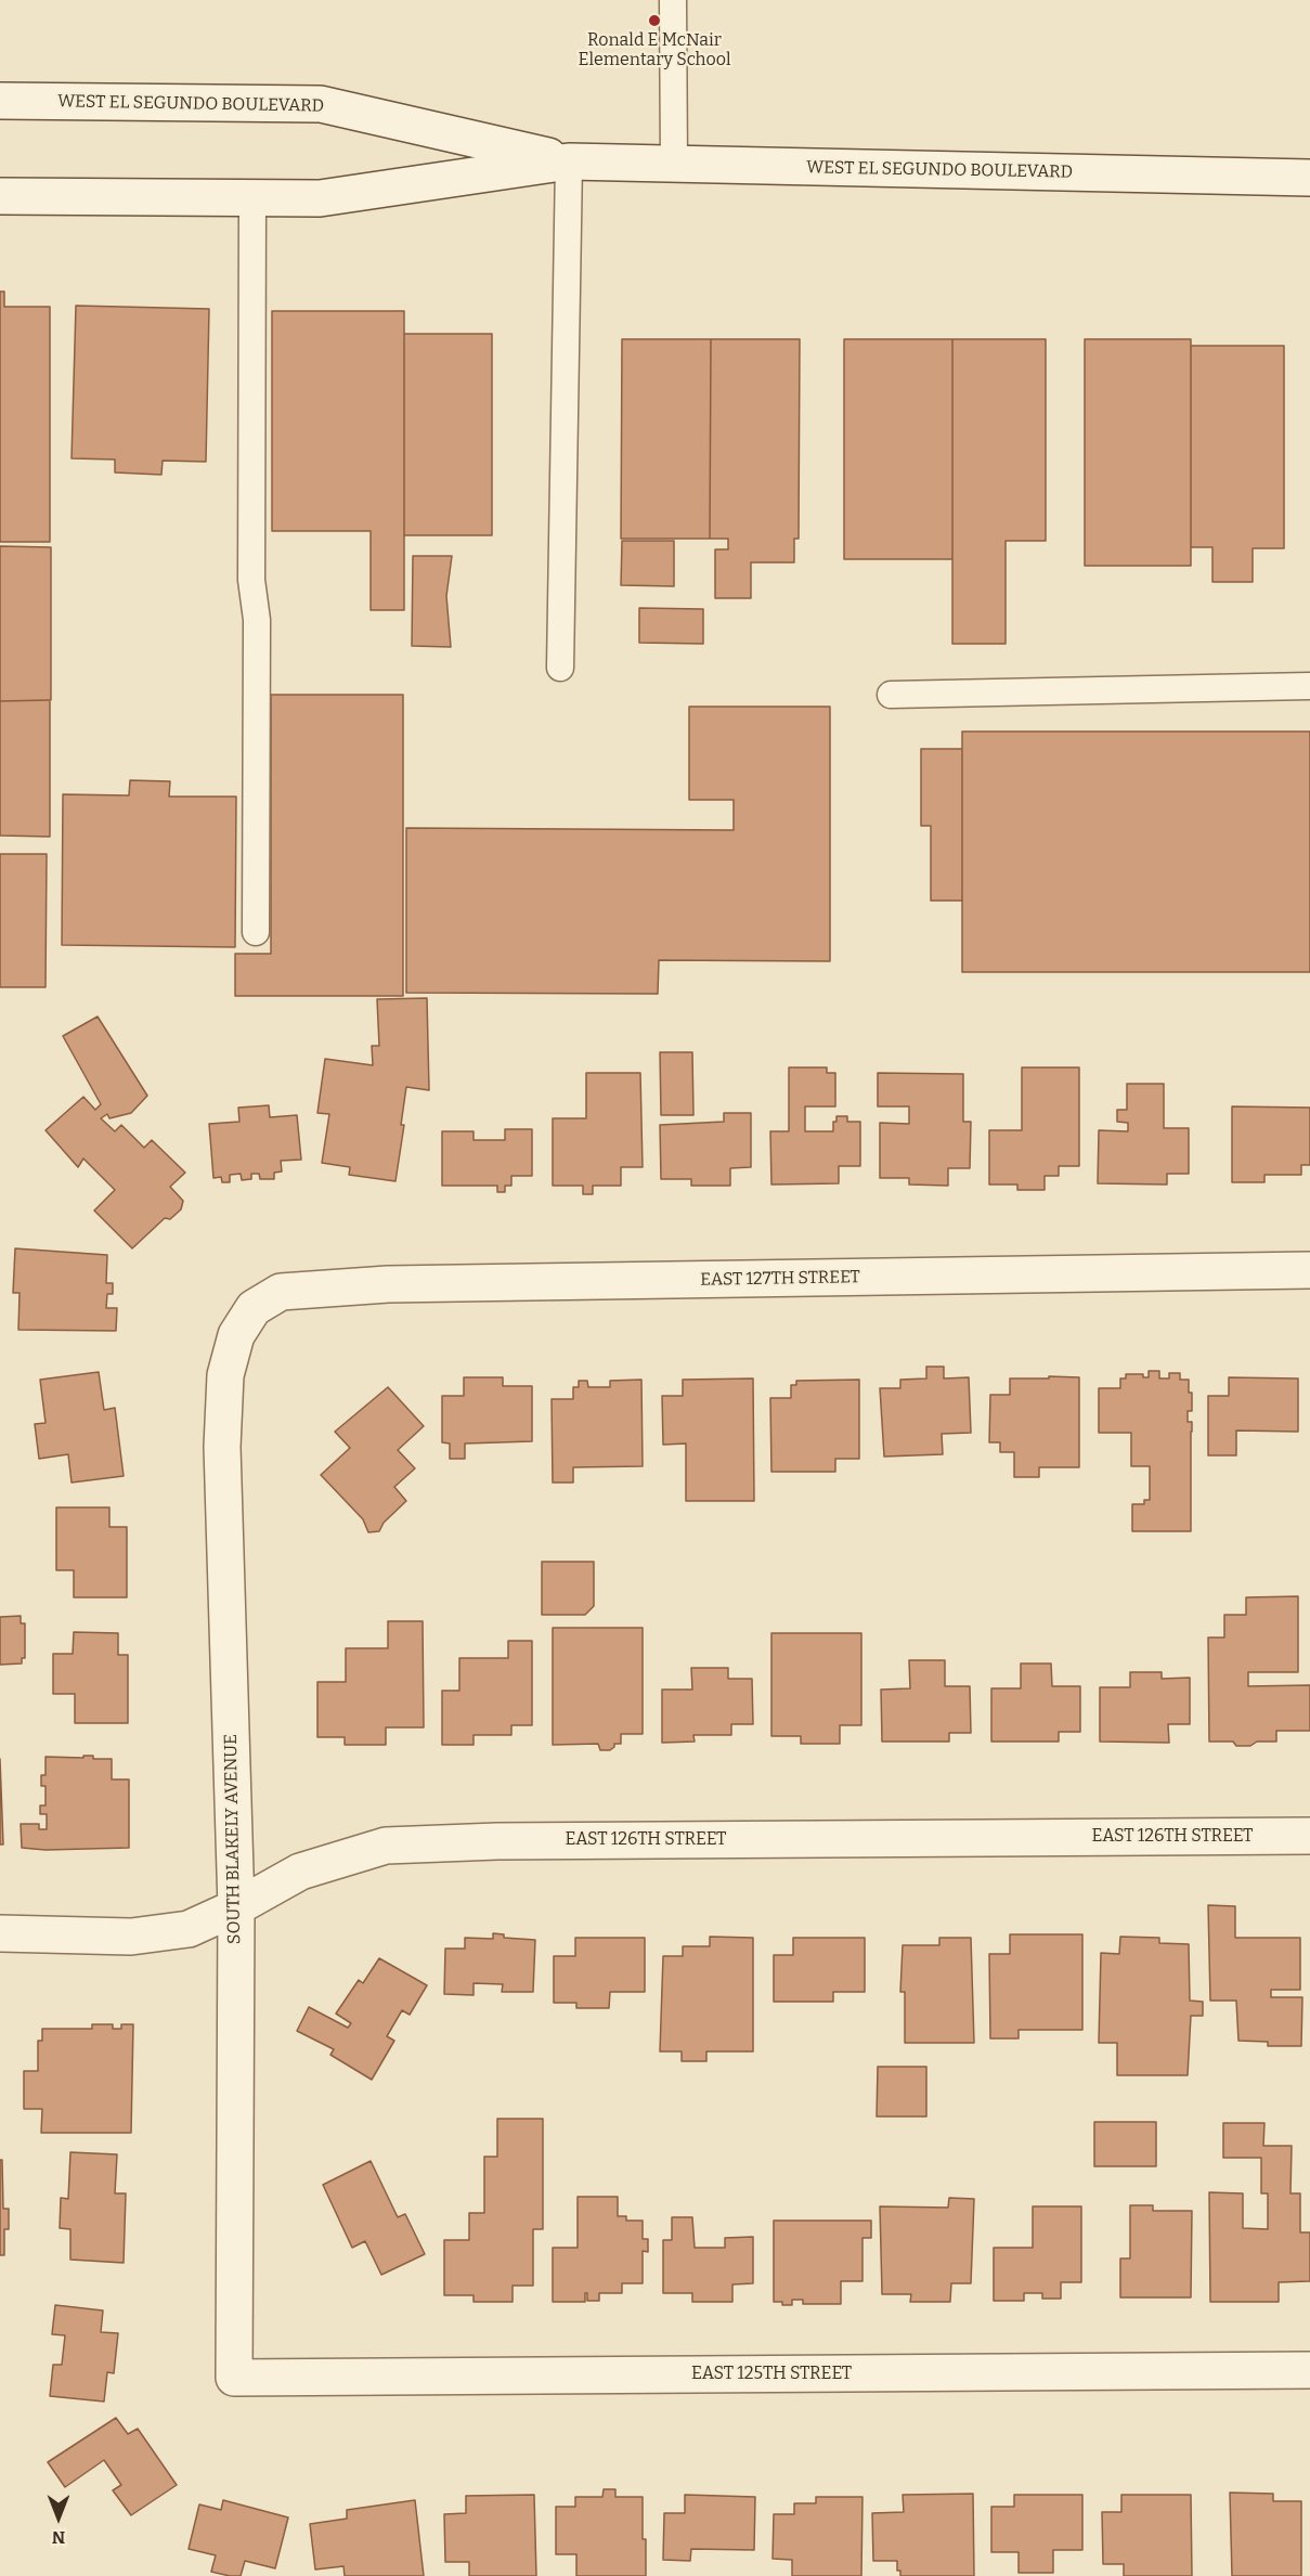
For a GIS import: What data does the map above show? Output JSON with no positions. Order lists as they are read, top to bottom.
{
  "streets": {
    "street": [
      "WEST EL SEGUNDO BOULEVARD",
      "EAST 127TH STREET",
      "EAST 126TH STREET",
      "SOUTH BLAKELY AVENUE",
      "EAST 125TH STREET"
    ]
  },
  "crossings": [
    ["EAST 127TH STREET", "SOUTH BLAKELY AVENUE"],
    ["EAST 126TH STREET", "SOUTH BLAKELY AVENUE"],
    ["SOUTH BLAKELY AVENUE", "EAST 125TH STREET"]
  ],
  "places": ["Ronald E McNair Elementary School"],
  "north": "bottom"
}
